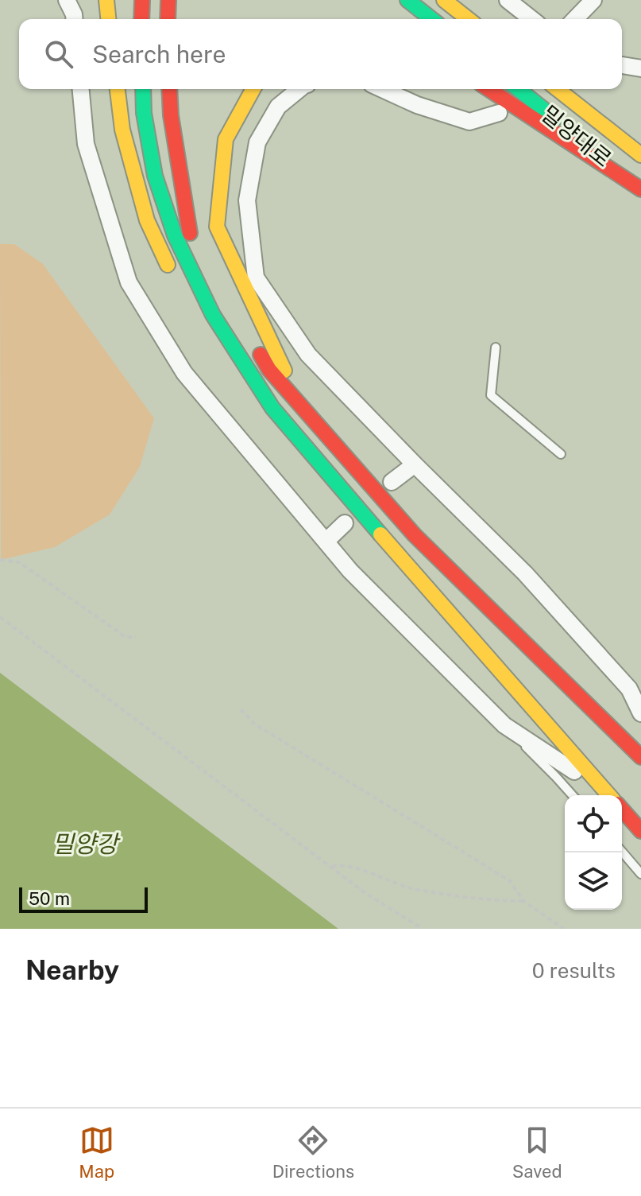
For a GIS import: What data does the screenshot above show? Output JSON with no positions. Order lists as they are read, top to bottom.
{
  "streets": {
    "main road": ["밀양대로"]
  },
  "water": ["밀양강"],
  "scale_bar": "50 m",
  "page": {
    "search": "Search here",
    "scale": "50 m",
    "heading": ["Nearby", "0 results"],
    "nav": ["Map", "Directions", "Saved"]
  }
}
